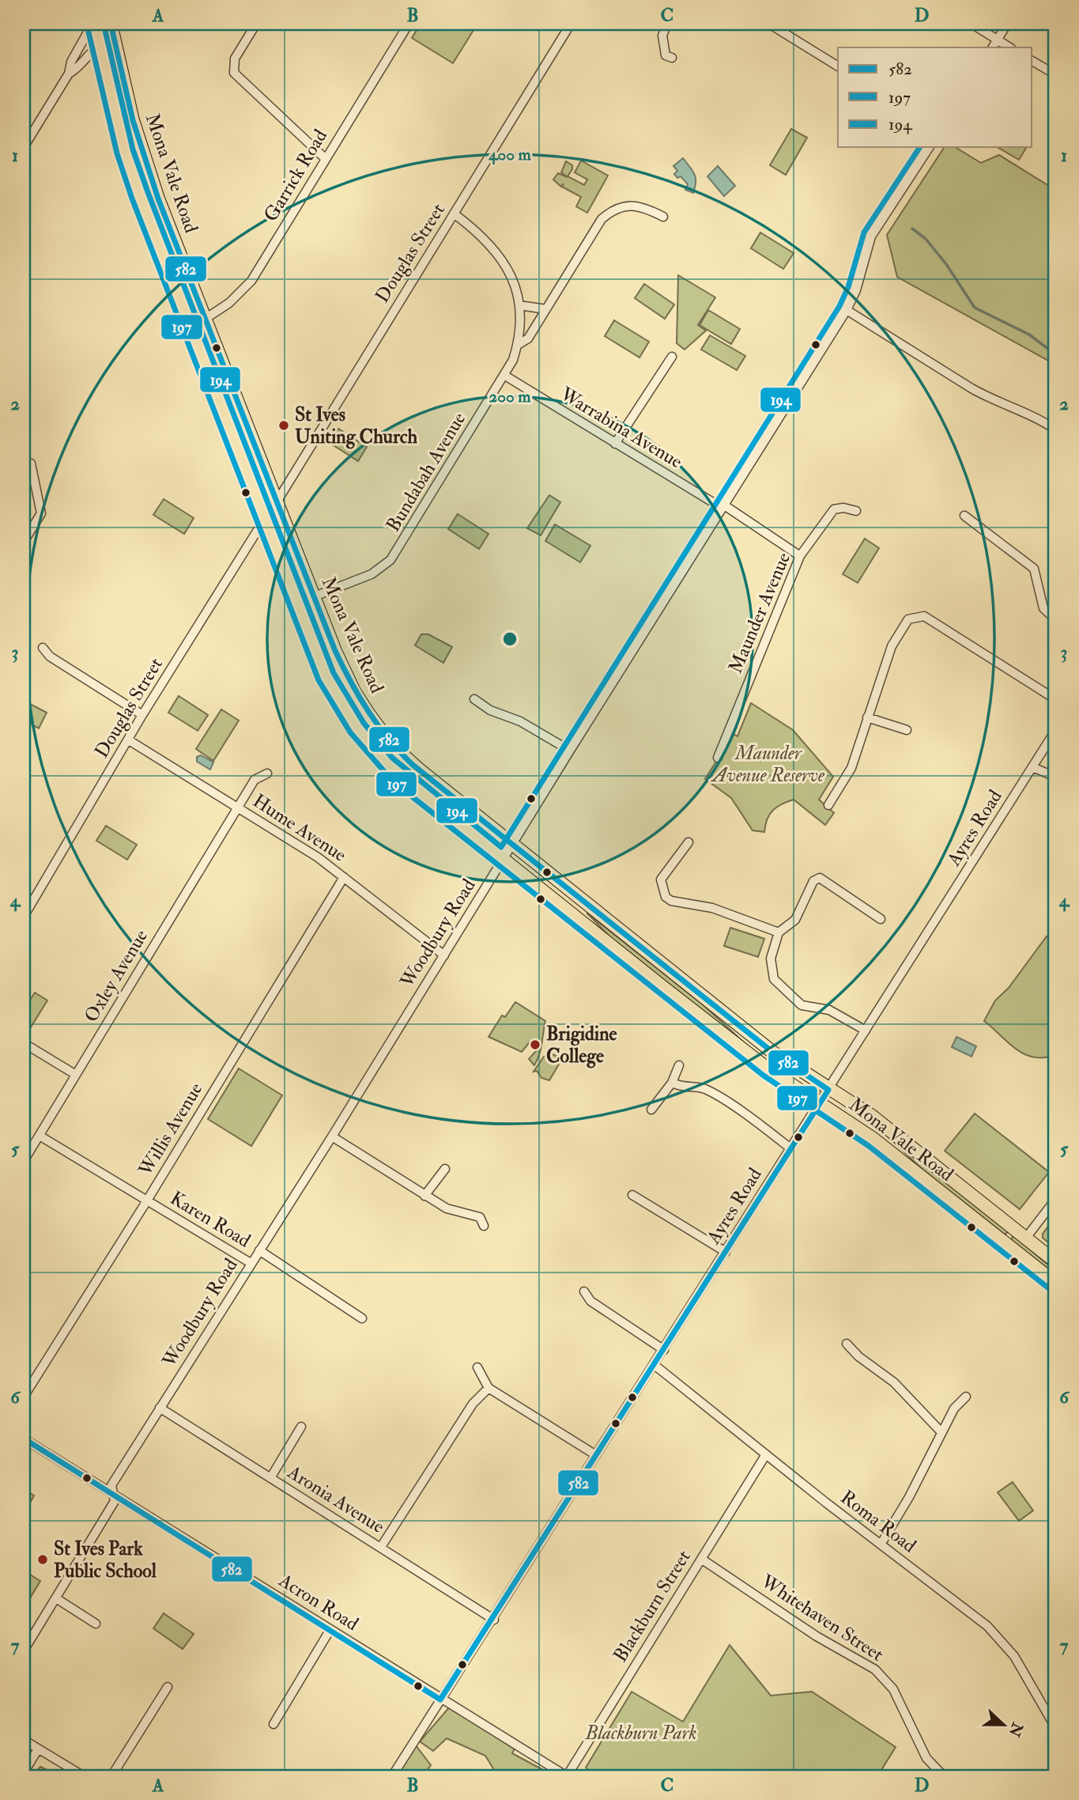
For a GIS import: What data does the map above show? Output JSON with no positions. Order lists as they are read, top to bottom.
{
  "streets": {
    "highway": ["Mona Vale Road"],
    "street": [
      "Garrick Road",
      "Douglas Street",
      "Warrabina Avenue",
      "Bundabah Avenue",
      "Maunder Avenue",
      "Hume Avenue",
      "Ayres Road",
      "Woodbury Road",
      "Oxley Avenue",
      "Willis Avenue",
      "Karen Road",
      "Aronia Avenue",
      "Roma Road",
      "Acron Road",
      "Blackburn Street",
      "Whitehaven Street"
    ]
  },
  "crossings": [
    ["Mona Vale Road", "Garrick Road"],
    ["Mona Vale Road", "Douglas Street"],
    ["Mona Vale Road", "Bundabah Avenue"],
    ["Mona Vale Road", "Ayres Road"],
    ["Mona Vale Road", "Woodbury Road"],
    ["Douglas Street", "Hume Avenue"],
    ["Warrabina Avenue", "Bundabah Avenue"],
    ["Warrabina Avenue", "Maunder Avenue"],
    ["Warrabina Avenue", "Woodbury Road"],
    ["Hume Avenue", "Woodbury Road"],
    ["Hume Avenue", "Oxley Avenue"],
    ["Hume Avenue", "Willis Avenue"],
    ["Ayres Road", "Aronia Avenue"],
    ["Ayres Road", "Roma Road"],
    ["Ayres Road", "Acron Road"],
    ["Woodbury Road", "Karen Road"],
    ["Woodbury Road", "Aronia Avenue"],
    ["Woodbury Road", "Acron Road"],
    ["Oxley Avenue", "Karen Road"],
    ["Willis Avenue", "Karen Road"],
    ["Roma Road", "Blackburn Street"],
    ["Acron Road", "Blackburn Street"],
    ["Blackburn Street", "Whitehaven Street"]
  ],
  "parks": ["Maunder Avenue Reserve", "Blackburn Park"],
  "places": ["St Ives Uniting Church", "Brigidine College", "St Ives Park Public School"],
  "lines": ["transit line 582", "transit line 194", "transit line 197"],
  "legend": ["582", "197", "194"],
  "north": "right",
  "grid": {
    "columns": [
      "A",
      "B",
      "C",
      "D"
    ],
    "rows": [
      "1",
      "2",
      "3",
      "4",
      "5",
      "6",
      "7"
    ]
  },
  "rings": ["400 m", "200 m"]
}
